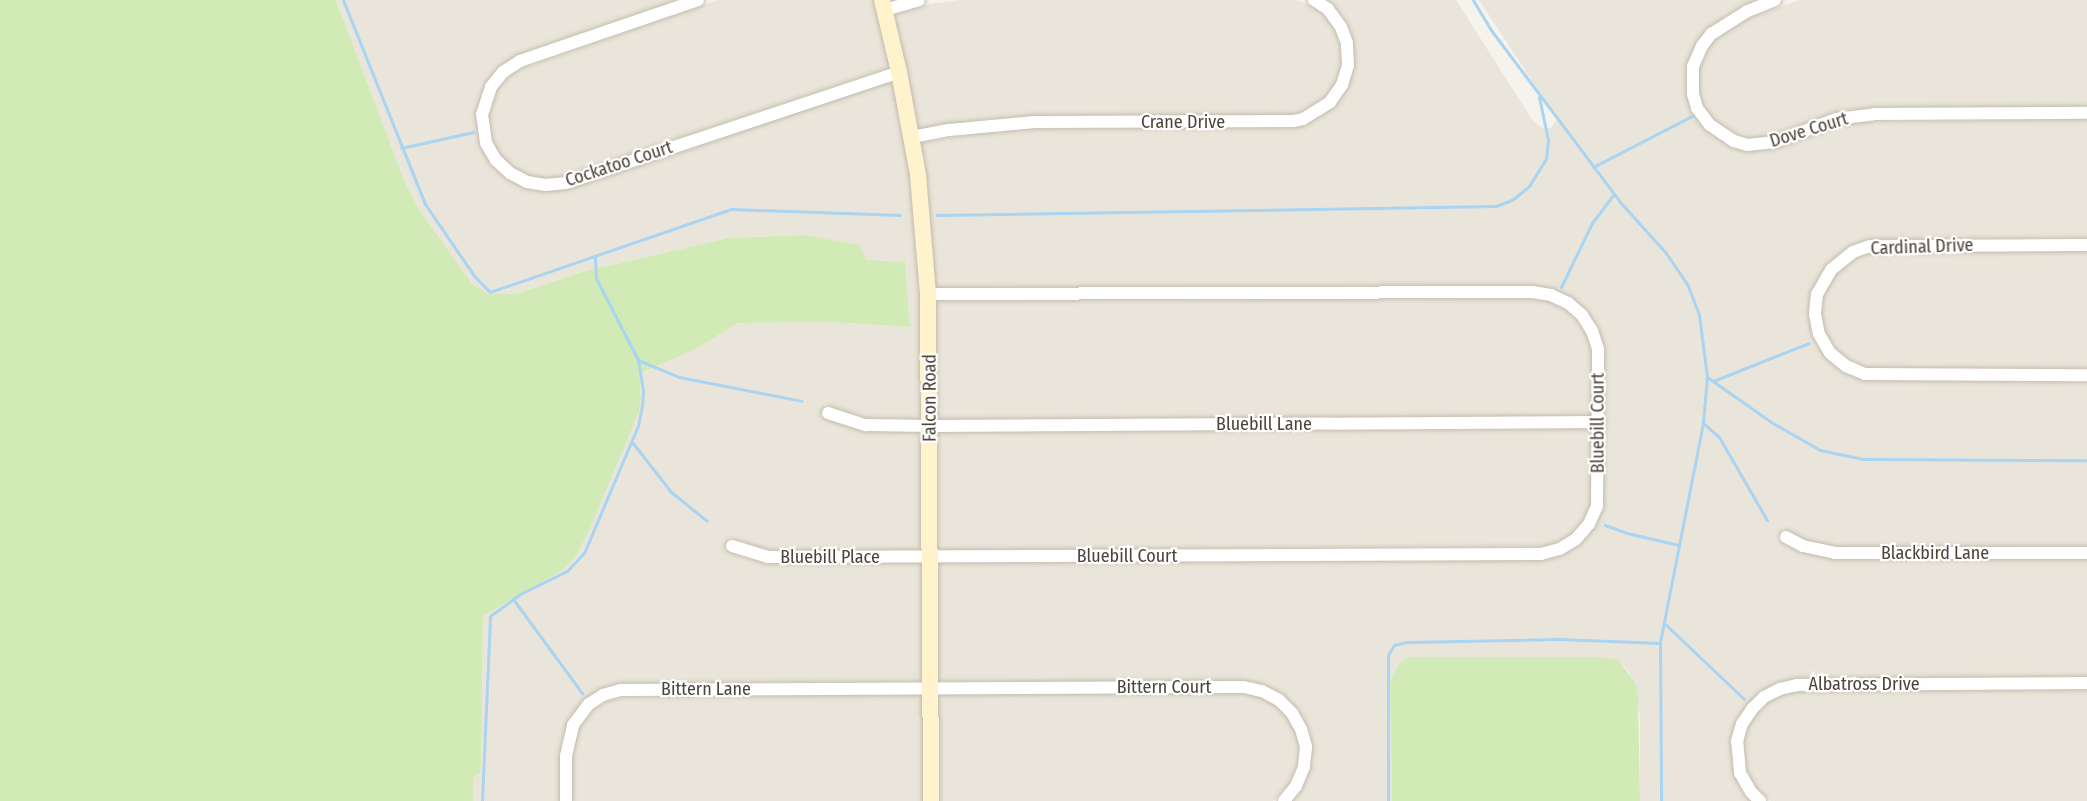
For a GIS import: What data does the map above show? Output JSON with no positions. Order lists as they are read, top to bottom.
{
  "streets": {
    "street": [
      "Crane Drive",
      "Dove Court",
      "Cockatoo Court",
      "Cardinal Drive",
      "Falcon Road",
      "Bluebill Court",
      "Bluebill Lane",
      "Blackbird Lane",
      "Bluebill Place",
      "Albatross Drive",
      "Bittern Court",
      "Bittern Lane"
    ]
  },
  "crossings": [
    ["Crane Drive", "Falcon Road"],
    ["Cockatoo Court", "Falcon Road"],
    ["Falcon Road", "Bluebill Court"],
    ["Falcon Road", "Bluebill Lane"],
    ["Falcon Road", "Bluebill Place"],
    ["Falcon Road", "Bittern Court"],
    ["Falcon Road", "Bittern Lane"],
    ["Bluebill Court", "Bluebill Lane"],
    ["Bluebill Court", "Bluebill Place"],
    ["Bittern Court", "Bittern Lane"]
  ]
}
